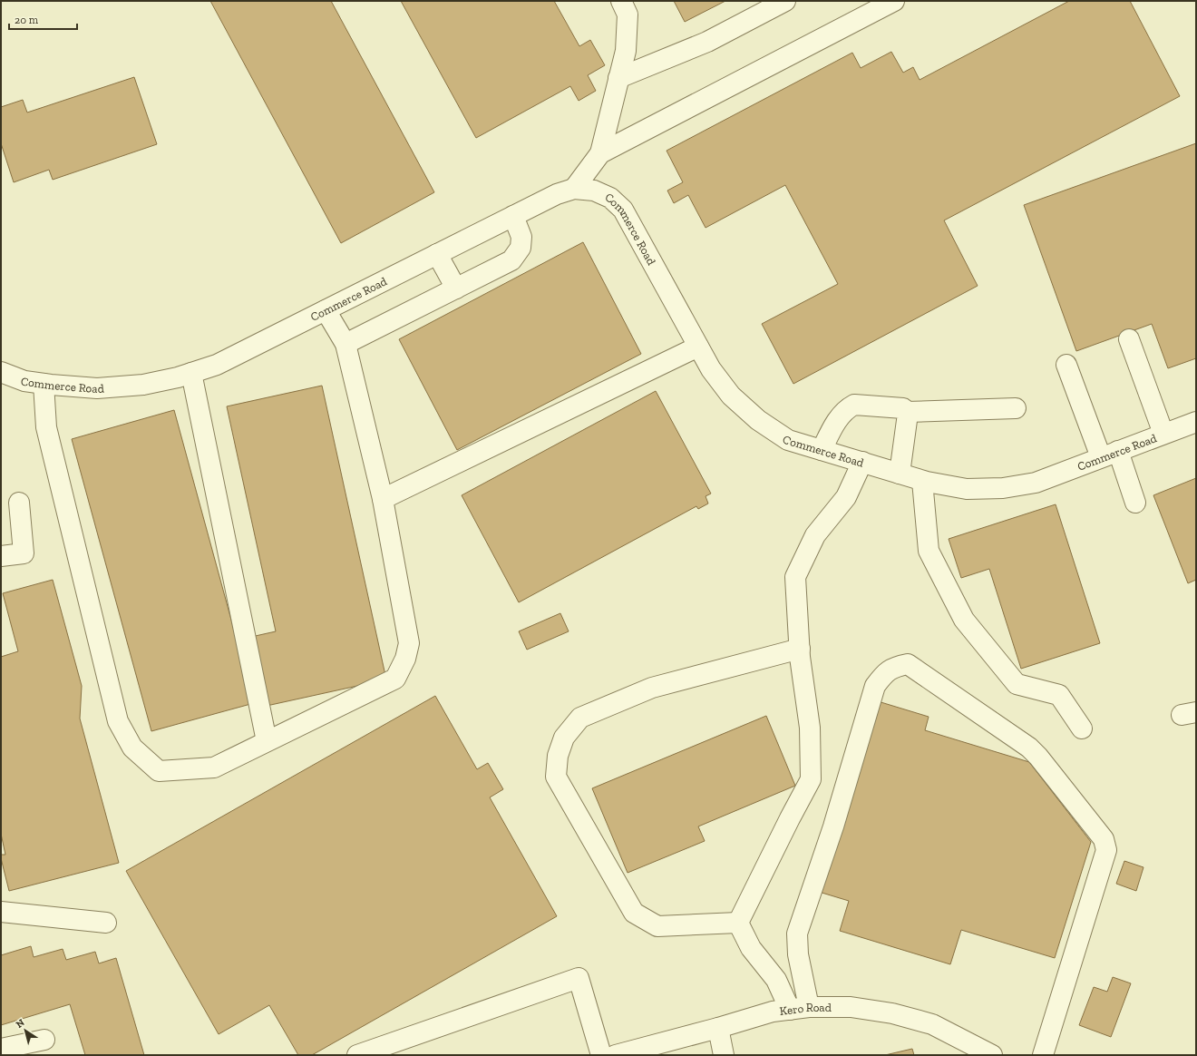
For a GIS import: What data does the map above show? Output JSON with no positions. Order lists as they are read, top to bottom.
{
  "streets": {
    "street": ["Commerce Road", "Kero Road"]
  },
  "scale_bar": "20 m",
  "north": "top left"
}
